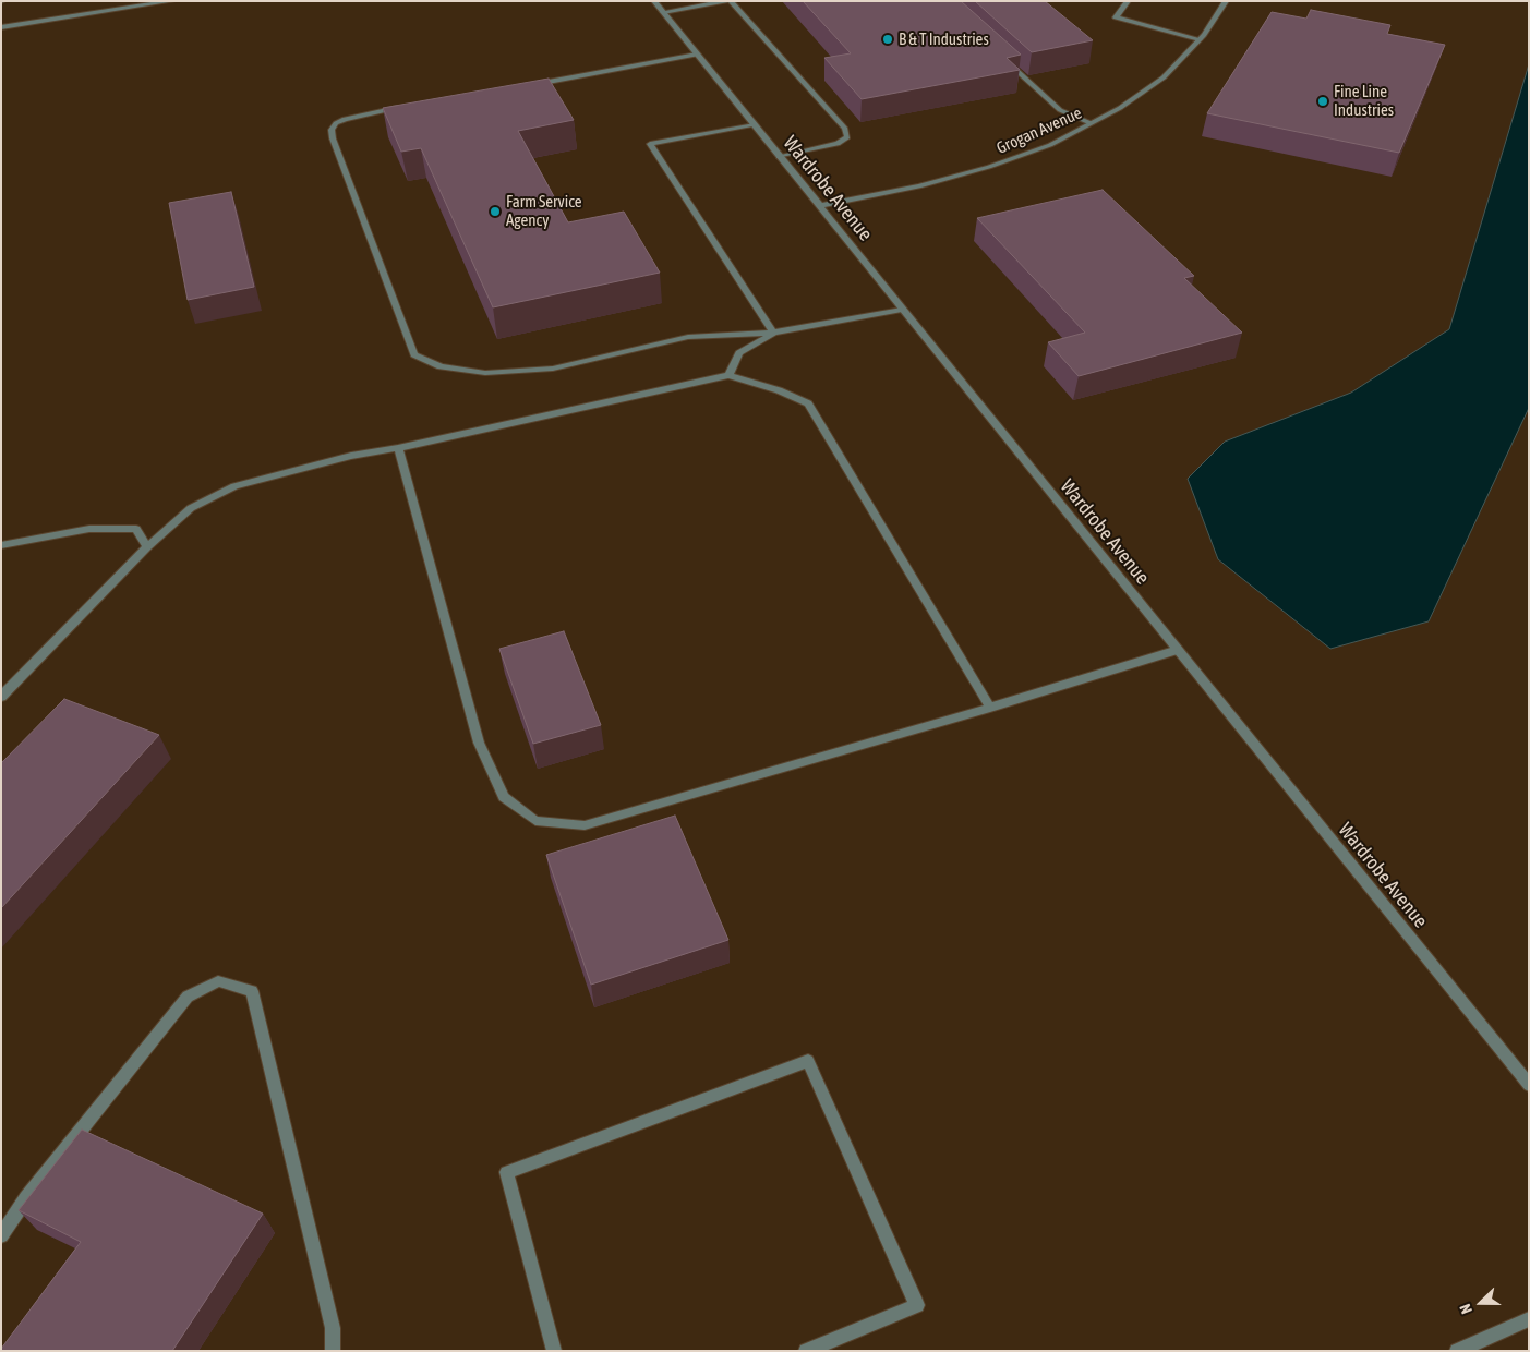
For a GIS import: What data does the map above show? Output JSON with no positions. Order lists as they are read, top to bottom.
{
  "streets": {
    "street": ["Grogan Avenue", "Wardrobe Avenue"]
  },
  "crossings": [
    ["Grogan Avenue", "Wardrobe Avenue"]
  ],
  "places": ["B & T Industries", "Fine Line Industries", "Farm Service Agency"],
  "north": "left"
}
